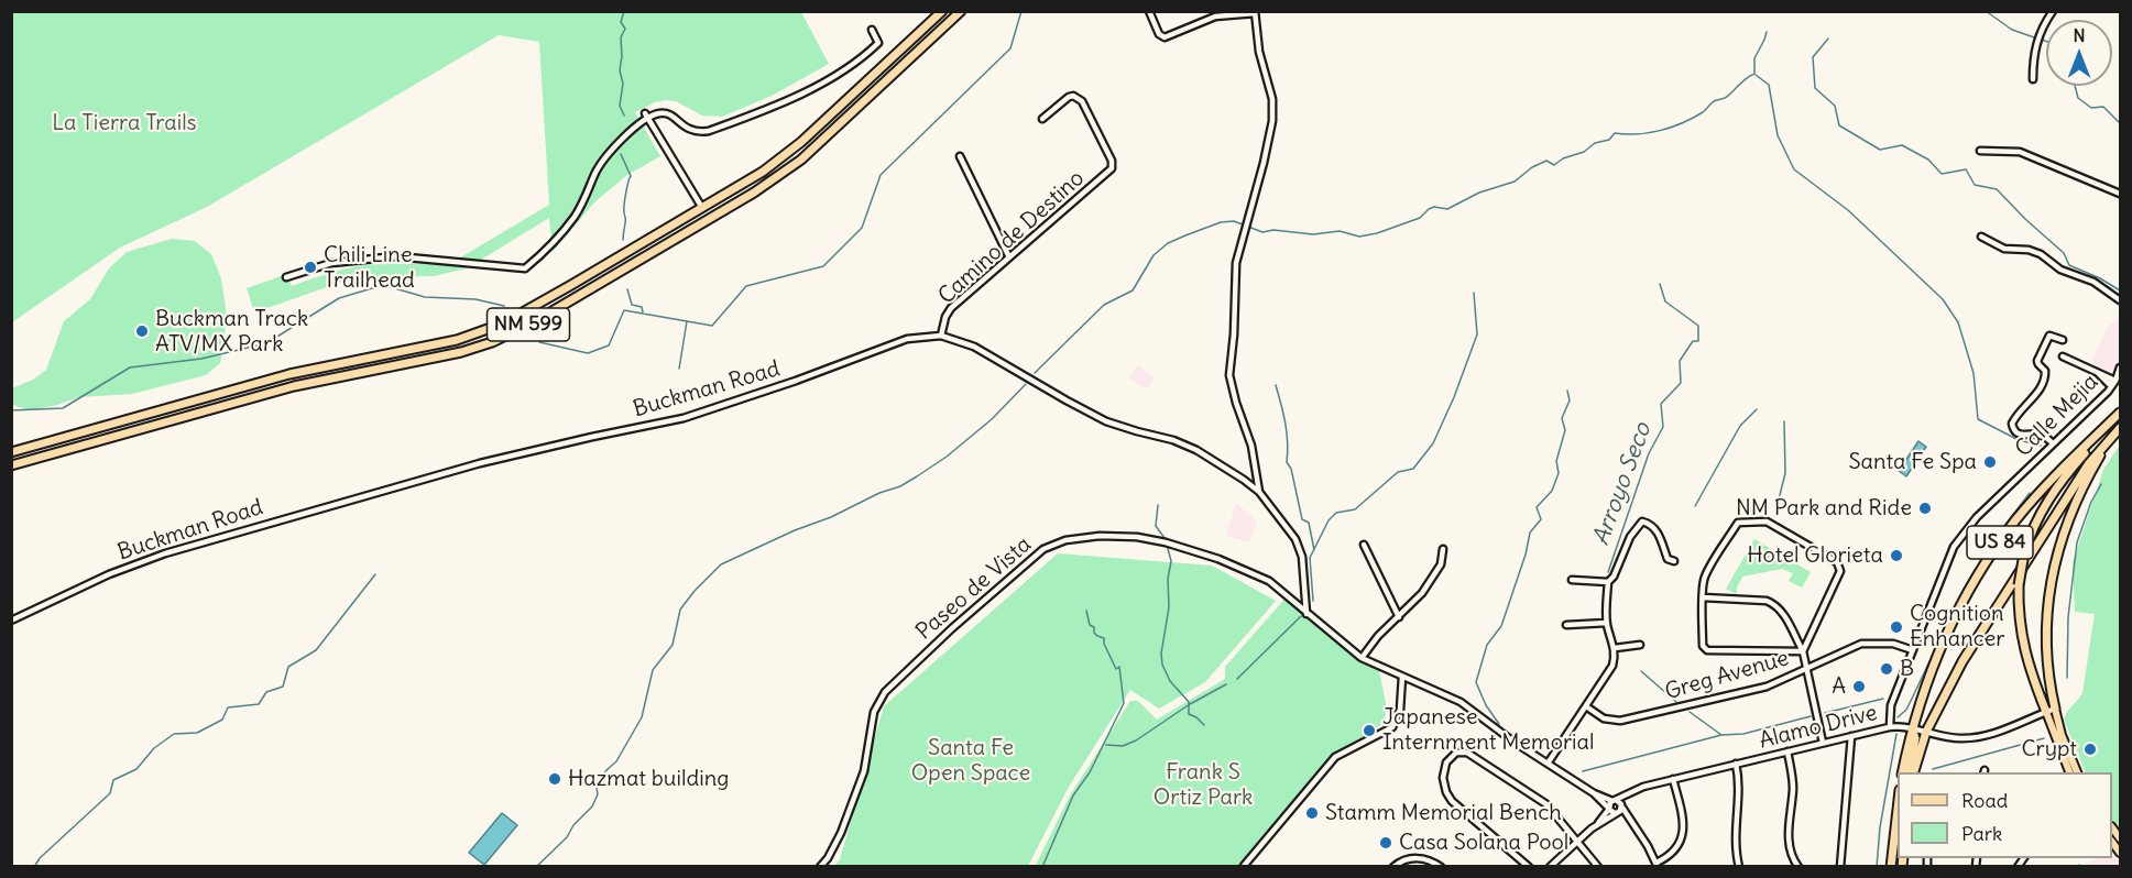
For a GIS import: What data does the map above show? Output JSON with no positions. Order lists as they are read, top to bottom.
{
  "streets": {
    "highway": ["NM 599", "US 84"],
    "street": [
      "Camino de Destino",
      "Buckman Road",
      "Calle Mejia",
      "Paseo de Vista",
      "Greg Avenue",
      "Alamo Drive"
    ]
  },
  "crossings": [
    ["Camino de Destino", "Buckman Road"],
    ["Buckman Road", "Paseo de Vista"],
    ["Calle Mejia", "Greg Avenue"],
    ["Calle Mejia", "Alamo Drive"],
    ["US 84", "Alamo Drive"]
  ],
  "water": ["Arroyo Seco"],
  "parks": ["La Tierra Trails", "Santa Fe Open Space", "Frank S Ortiz Park"],
  "places": [
    "Chili Line Trailhead",
    "Buckman Track ATV/MX Park",
    "Santa Fe Spa",
    "NM Park and Ride",
    "Hotel Glorieta",
    "Cognition Enhancer",
    "B",
    "A",
    "Japanese Internment Memorial",
    "Crypt",
    "Hazmat building",
    "Stamm Memorial Bench",
    "Casa Solana Pool"
  ],
  "legend": ["Road", "Park"],
  "north": "top"
}
